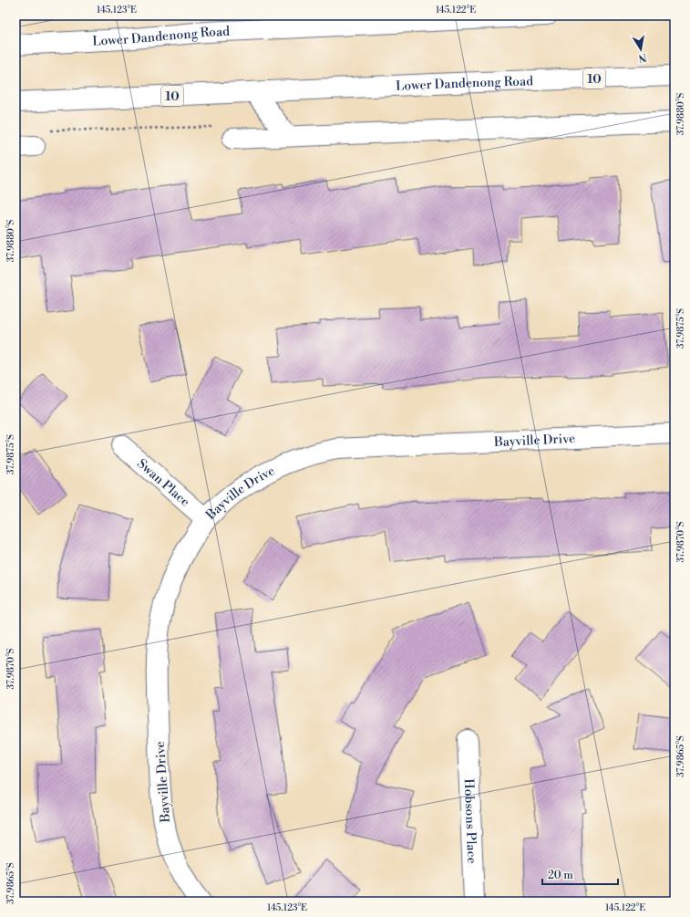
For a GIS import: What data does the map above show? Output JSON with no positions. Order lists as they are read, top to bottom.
{
  "streets": {
    "main road": [
      "Lower Dandenong Road",
      "10",
      "Bayville Drive",
      "Swan Place",
      "Hobsons Place"
    ]
  },
  "crossings": [
    ["Bayville Drive", "Swan Place"]
  ],
  "scale_bar": "20 m",
  "north": "bottom",
  "coordinates": [
    "145.123°E",
    "145.122°E",
    "37.9880°S",
    "37.9875°S",
    "37.9870°S",
    "37.9865°S"
  ]
}
